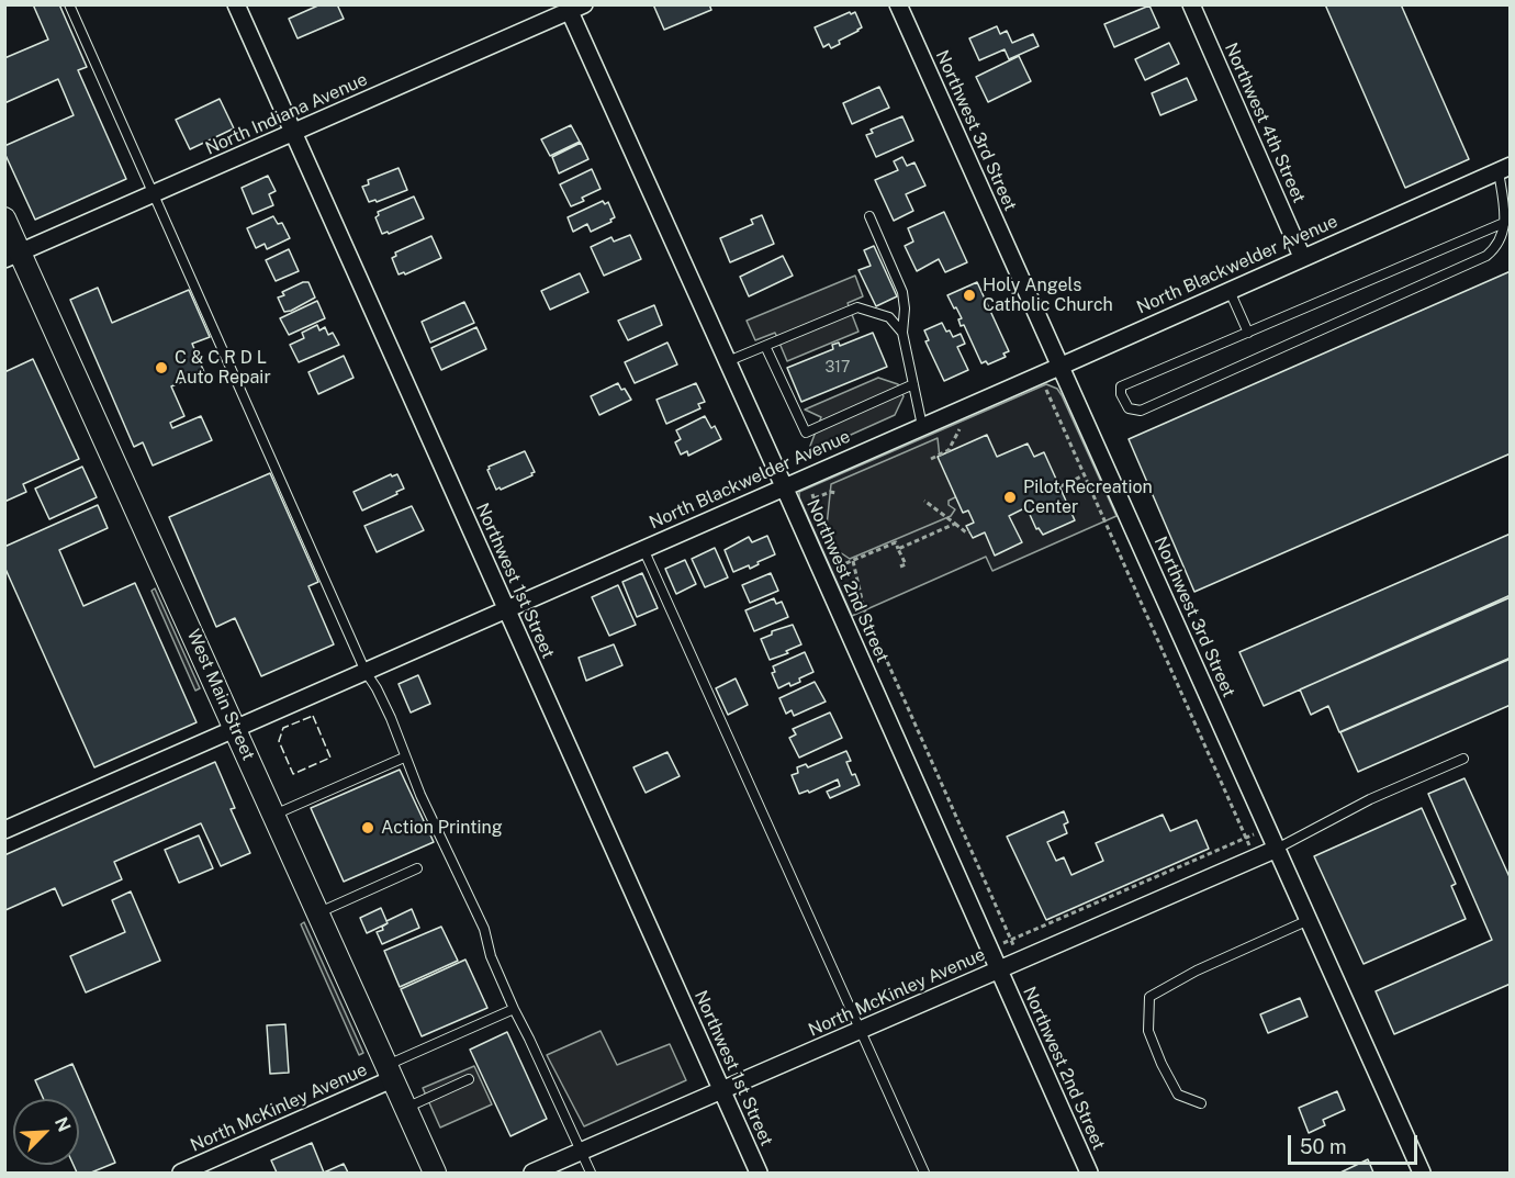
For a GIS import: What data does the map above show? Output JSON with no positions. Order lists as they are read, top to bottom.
{
  "streets": {
    "main road": ["West Main Street"],
    "street": [
      "North Indiana Avenue",
      "Northwest 4th Street",
      "Northwest 3rd Street",
      "North Blackwelder Avenue",
      "Northwest 1st Street",
      "Northwest 2nd Street",
      "North McKinley Avenue"
    ]
  },
  "crossings": [
    ["North Indiana Avenue", "Northwest 1st Street"],
    ["North Indiana Avenue", "Northwest 2nd Street"],
    ["North Indiana Avenue", "West Main Street"],
    ["Northwest 4th Street", "North Blackwelder Avenue"],
    ["Northwest 3rd Street", "North Blackwelder Avenue"],
    ["Northwest 3rd Street", "North McKinley Avenue"],
    ["North Blackwelder Avenue", "Northwest 1st Street"],
    ["North Blackwelder Avenue", "Northwest 2nd Street"],
    ["North Blackwelder Avenue", "West Main Street"],
    ["Northwest 1st Street", "North McKinley Avenue"],
    ["Northwest 2nd Street", "North McKinley Avenue"],
    ["West Main Street", "North McKinley Avenue"]
  ],
  "places": [
    "Holy Angels Catholic Church",
    "C & C R D L Auto Repair",
    "Pilot Recreation Center",
    "Action Printing"
  ],
  "house_numbers": ["317"],
  "scale_bar": "50 m",
  "north": "top right"
}
